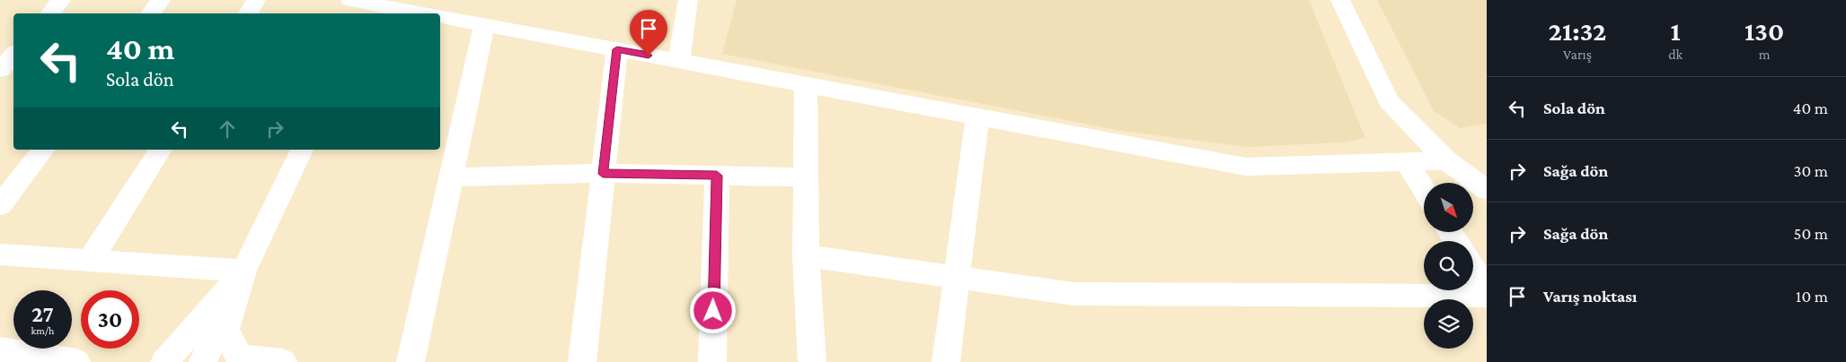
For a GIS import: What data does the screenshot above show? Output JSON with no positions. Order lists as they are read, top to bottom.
{
  "north": "bottom right",
  "page": {
    "eta": [
      "21:32",
      "Varış",
      "1",
      "dk",
      "130",
      "m"
    ],
    "turn": ["40 m", "Sola dön"],
    "list": [
      {
        "name": "Sola dön",
        "value": "40 m"
      },
      {
        "name": "Sağa dön",
        "value": "30 m"
      },
      {
        "name": "Sağa dön",
        "value": "50 m"
      },
      {
        "name": "Varış noktası",
        "value": "10 m"
      }
    ],
    "speed": "27 km/h",
    "limit": "30"
  }
}
